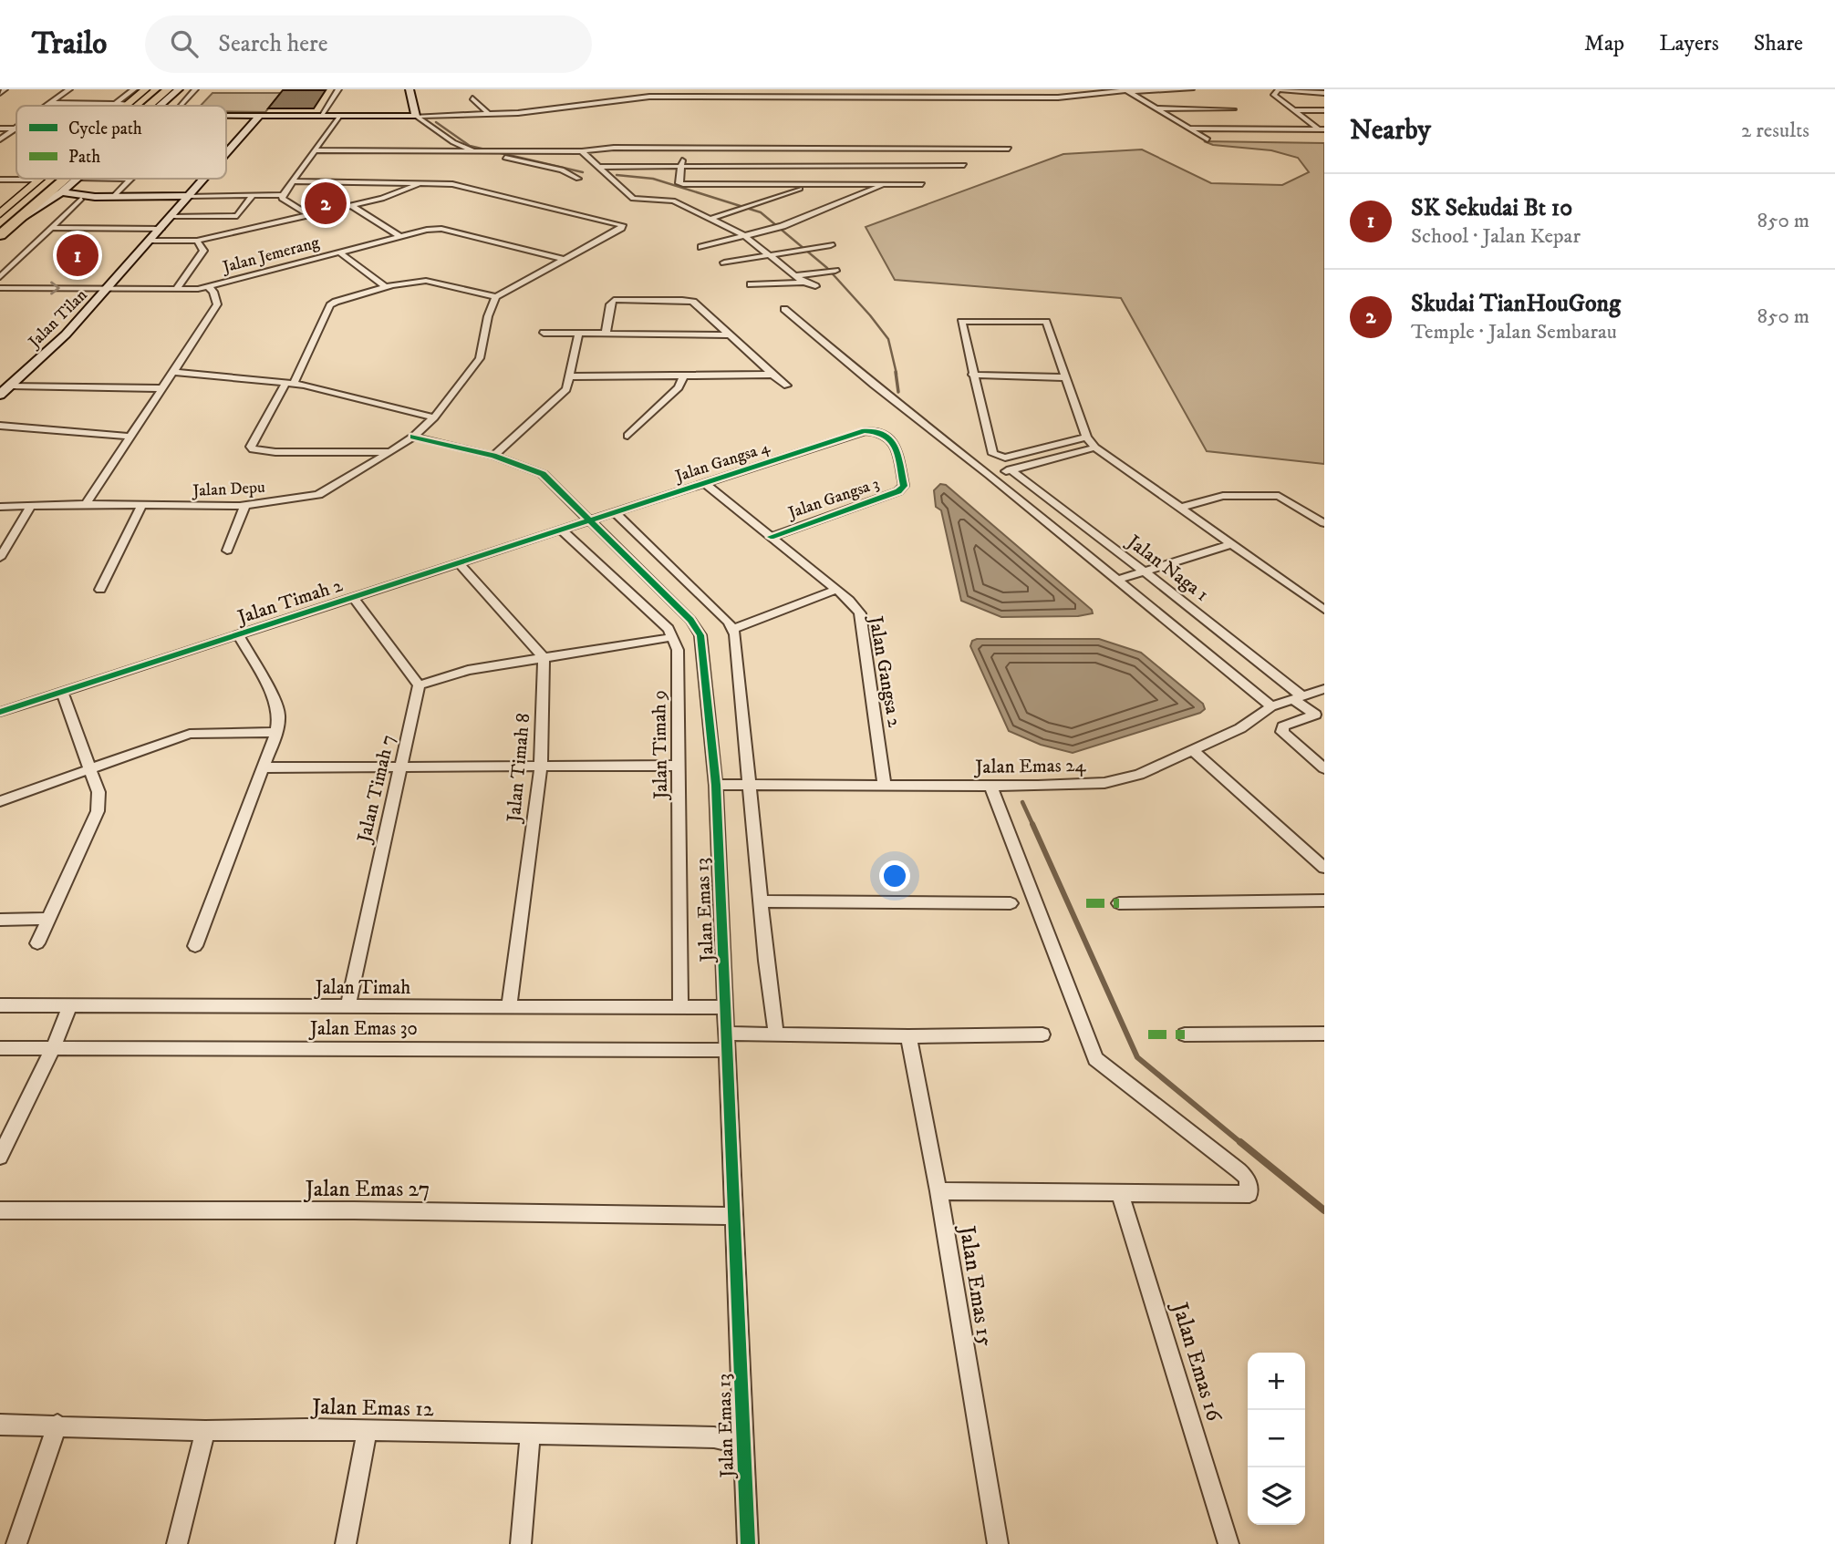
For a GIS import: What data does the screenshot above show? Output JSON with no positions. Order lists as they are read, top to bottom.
{
  "streets": {
    "street": [
      "Jalan Jemerang",
      "Jalan Tilan",
      "Jalan Gangsa 4",
      "Jalan Depu",
      "Jalan Gangsa 3",
      "Jalan Naga 1",
      "Jalan Timah 2",
      "Jalan Gangsa 2",
      "Jalan Timah 9",
      "Jalan Emas 24",
      "Jalan Timah 8",
      "Jalan Timah 7",
      "Jalan Emas 13",
      "Jalan Timah",
      "Jalan Emas 30",
      "Jalan Emas 27",
      "Jalan Emas 15",
      "Jalan Emas 16",
      "Jalan Emas 12"
    ]
  },
  "crossings": [
    ["Jalan Jemerang", "Jalan Tilan"],
    ["Jalan Gangsa 4", "Jalan Gangsa 3"],
    ["Jalan Gangsa 4", "Jalan Timah 2"],
    ["Jalan Gangsa 4", "Jalan Gangsa 2"],
    ["Jalan Gangsa 4", "Jalan Emas 13"],
    ["Jalan Depu", "Jalan Emas 13"],
    ["Jalan Gangsa 3", "Jalan Gangsa 2"],
    ["Jalan Naga 1", "Jalan Emas 24"],
    ["Jalan Timah 2", "Jalan Emas 13"],
    ["Jalan Gangsa 2", "Jalan Emas 24"],
    ["Jalan Timah 9", "Jalan Timah"],
    ["Jalan Emas 24", "Jalan Emas 13"],
    ["Jalan Timah 8", "Jalan Timah"],
    ["Jalan Timah 7", "Jalan Timah"],
    ["Jalan Emas 13", "Jalan Timah"],
    ["Jalan Emas 13", "Jalan Emas 30"],
    ["Jalan Emas 13", "Jalan Emas 27"],
    ["Jalan Emas 13", "Jalan Emas 12"],
    ["Jalan Emas 30", "Jalan Emas 15"]
  ],
  "legend": ["Cycle path", "Path"],
  "page": {
    "header": "Trailo",
    "search": "Search here",
    "nav": ["Map", "Layers", "Share"],
    "heading": ["Nearby", "2 results"],
    "list": [
      {
        "mark": "1",
        "name": "SK Sekudai Bt 10",
        "note": "School · Jalan Kepar",
        "value": "850 m"
      },
      {
        "mark": "2",
        "name": "Skudai TianHouGong",
        "note": "Temple · Jalan Sembarau",
        "value": "850 m"
      }
    ],
    "pins": ["2", "1"],
    "map_buttons": ["+", "−"]
  }
}
